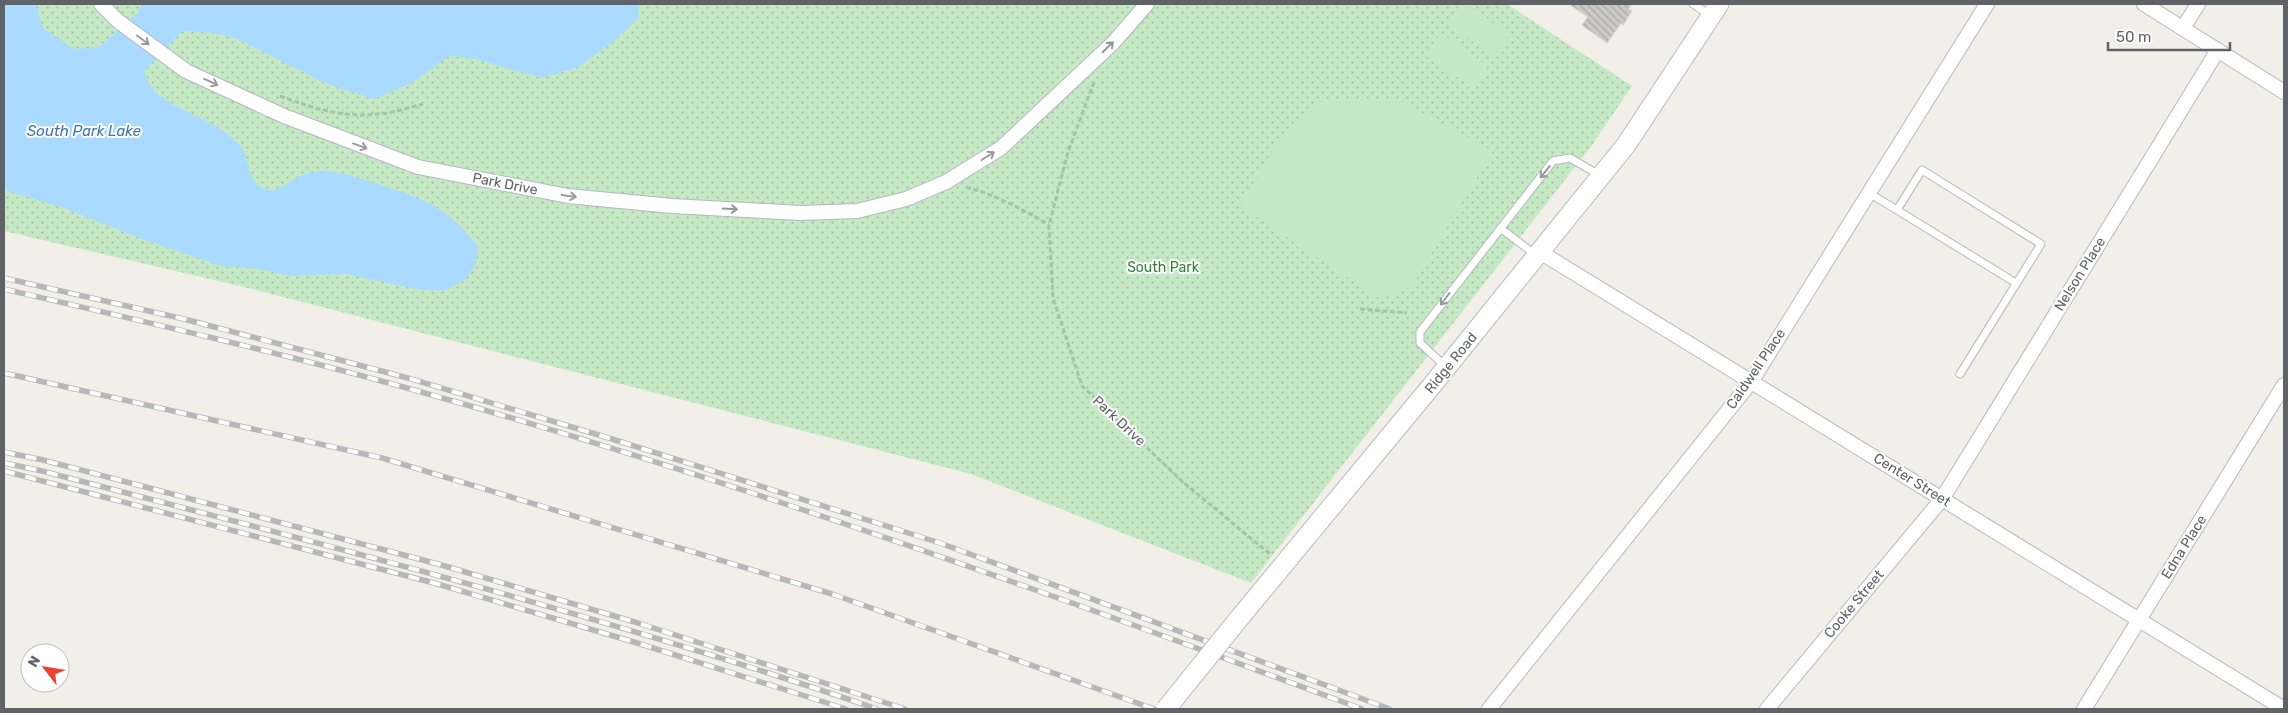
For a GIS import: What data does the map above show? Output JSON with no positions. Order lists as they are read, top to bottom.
{
  "streets": {
    "main road": ["Ridge Road"],
    "street": [
      "Park Drive",
      "Nelson Place",
      "Caldwell Place",
      "Center Street",
      "Edna Place",
      "Cooke Street"
    ]
  },
  "crossings": [
    ["Park Drive", "Ridge Road"],
    ["Nelson Place", "Center Street"],
    ["Nelson Place", "Cooke Street"],
    ["Ridge Road", "Center Street"],
    ["Caldwell Place", "Center Street"],
    ["Center Street", "Edna Place"],
    ["Center Street", "Cooke Street"]
  ],
  "one_way": ["Park Drive"],
  "water": ["South Park Lake"],
  "parks": ["South Park"],
  "scale_bar": "50 m",
  "north": "top left"
}
